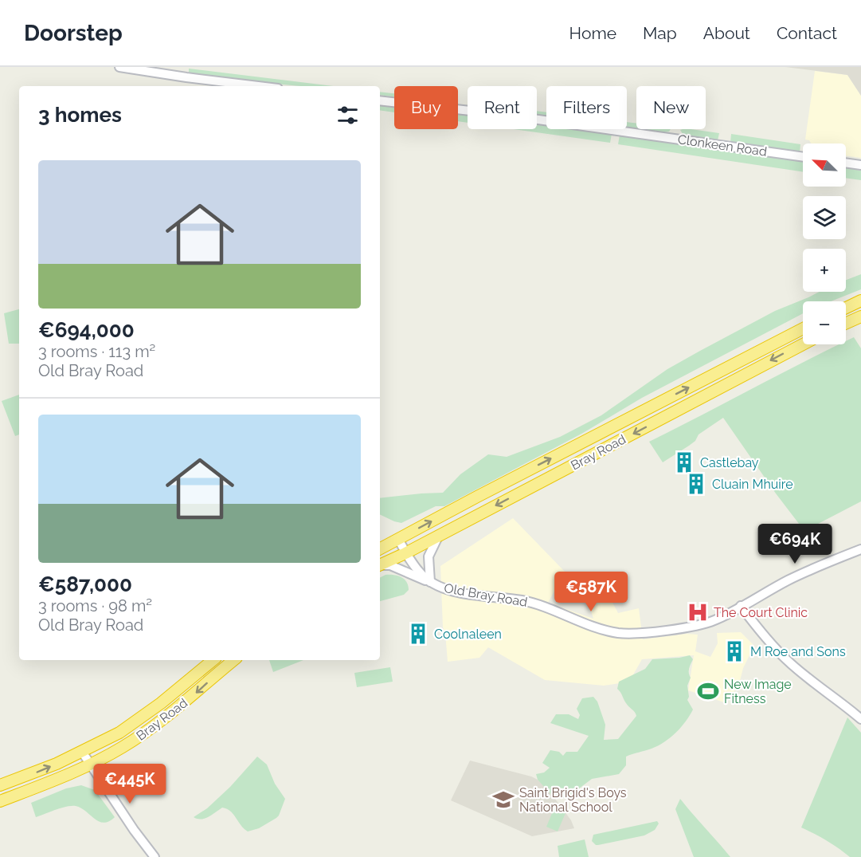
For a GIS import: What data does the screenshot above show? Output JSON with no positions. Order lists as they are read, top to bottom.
{
  "streets": {
    "highway": ["Bray Road"],
    "main road": ["Clonkeen Road", "Old Bray Road"]
  },
  "crossings": [
    ["Bray Road", "Old Bray Road"]
  ],
  "places": {
    "building": [
      "Castlebay",
      "Cluain Mhuire",
      "Coolnaleen",
      "M Roe and Sons"
    ],
    "hospital": ["The Court Clinic"],
    "sports": ["New Image Fitness"],
    "school or university": ["Saint Brigid's Boys National School"]
  },
  "north": "top left",
  "page": {
    "header": "Doorstep",
    "nav": [
      "Home",
      "Map",
      "About",
      "Contact"
    ],
    "chip": [
      "Buy",
      "Rent",
      "Filters",
      "New"
    ],
    "heading": "3 homes",
    "map_buttons": ["+", "−"],
    "list": [
      {
        "name": "€694,000",
        "note": "3 rooms · 113 m² · Old Bray Road"
      },
      {
        "name": "€587,000",
        "note": "3 rooms · 98 m² · Old Bray Road"
      }
    ],
    "price": ["€694K", "€587K", "€445K"]
  }
}
